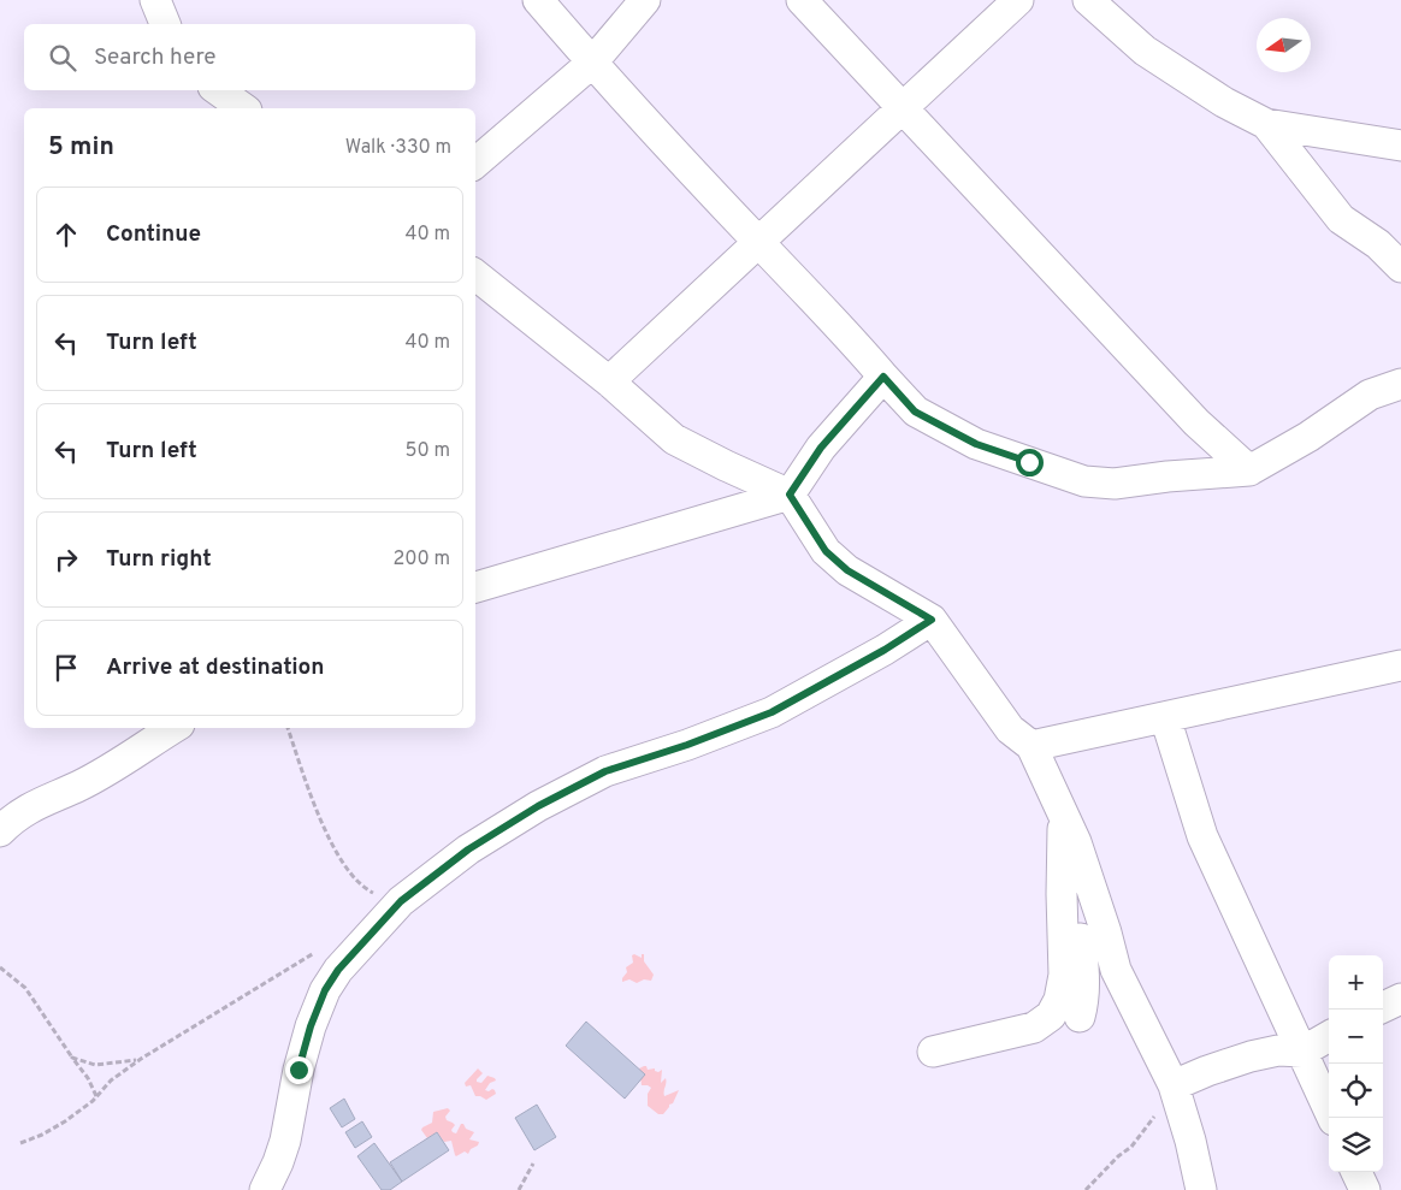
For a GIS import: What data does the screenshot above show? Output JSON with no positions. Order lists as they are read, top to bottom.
{
  "north": "left",
  "page": {
    "search": "Search here",
    "heading": ["5 min", "Walk · 330 m"],
    "list": [
      ["Continue", "40 m"],
      ["Turn left", "40 m"],
      ["Turn left", "50 m"],
      ["Turn right", "200 m"],
      "Arrive at destination"
    ],
    "map_buttons": ["+", "−"]
  }
}
